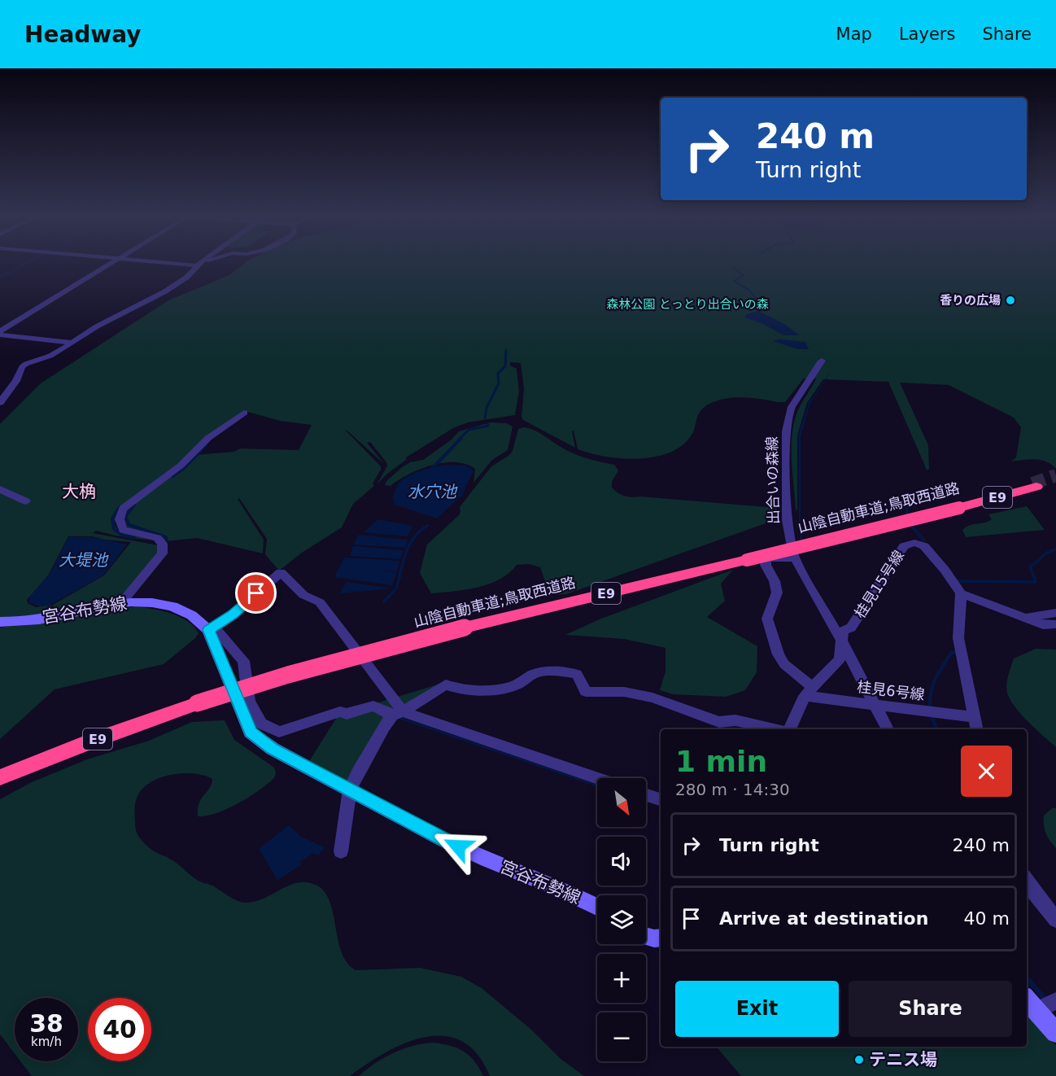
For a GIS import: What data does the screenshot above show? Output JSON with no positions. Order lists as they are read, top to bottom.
{
  "streets": {
    "highway": ["E9", "山陰自動車道;鳥取西道路"],
    "street": [
      "出合いの森線",
      "桂見15号線",
      "宮谷布勢線",
      "桂見6号線"
    ]
  },
  "crossings": [
    ["出合いの森線", "桂見15号線"],
    ["出合いの森線", "桂見6号線"],
    ["桂見15号線", "桂見6号線"]
  ],
  "districts": ["大桷"],
  "water": ["水穴池", "大堤池"],
  "parks": ["森林公園 とっとり出合いの森"],
  "places": ["香りの広場", "テニス場"],
  "north": "bottom right",
  "page": {
    "header": "Headway",
    "nav": ["Map", "Layers", "Share"],
    "turn": ["240 m", "Turn right"],
    "heading": ["1 min", "280 m · 14:30"],
    "map_buttons": ["+", "−"],
    "list": [
      {
        "name": "Turn right",
        "value": "240 m"
      },
      {
        "name": "Arrive at destination",
        "value": "40 m"
      }
    ],
    "buttons": ["Exit", "Share"],
    "speed": "38 km/h",
    "limit": "40"
  }
}
